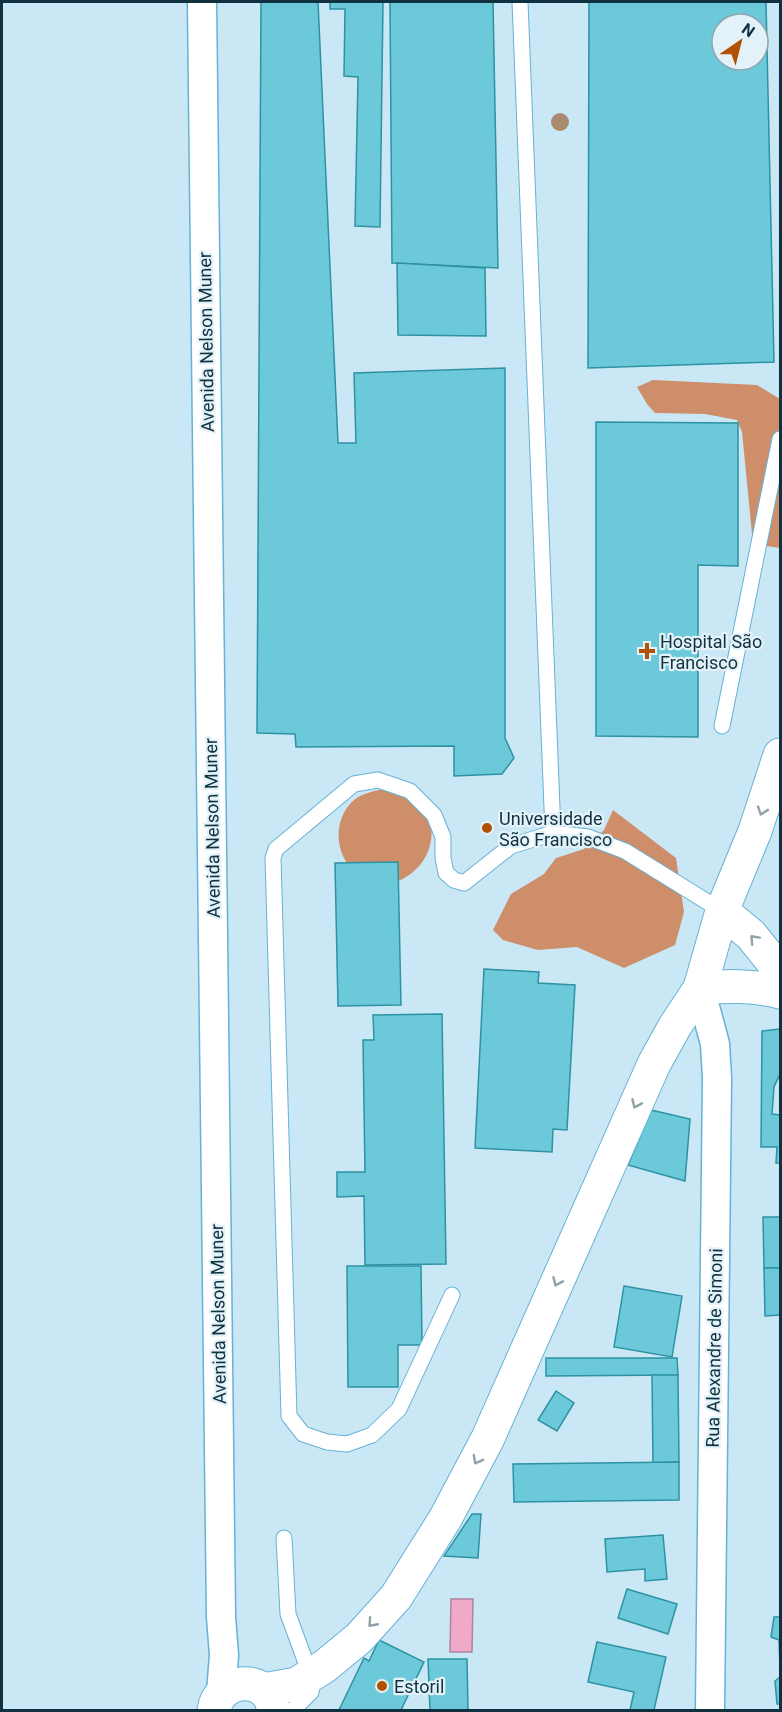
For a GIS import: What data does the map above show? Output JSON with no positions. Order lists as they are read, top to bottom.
{
  "streets": {
    "street": ["Avenida Nelson Muner", "Rua Alexandre de Simoni"]
  },
  "places": {
    "health": ["Hospital São Francisco"],
    "other": ["Universidade São Francisco", "Estoril"]
  },
  "north": "top right"
}
